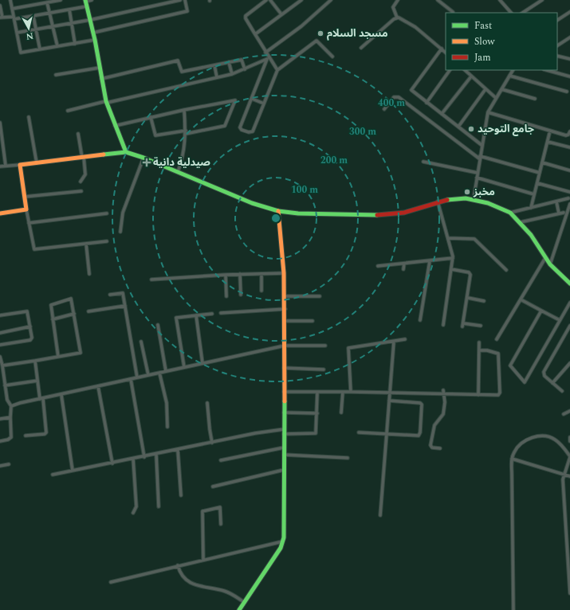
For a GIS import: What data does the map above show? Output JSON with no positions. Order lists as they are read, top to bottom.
{
  "places": {
    "other": ["مسجد السلام", "جامع التوحيد", "مخبز"],
    "health": ["صيدلية دانية"]
  },
  "legend": ["Fast", "Slow", "Jam"],
  "north": "bottom",
  "rings": [
    "400 m",
    "300 m",
    "200 m",
    "100 m"
  ]
}
